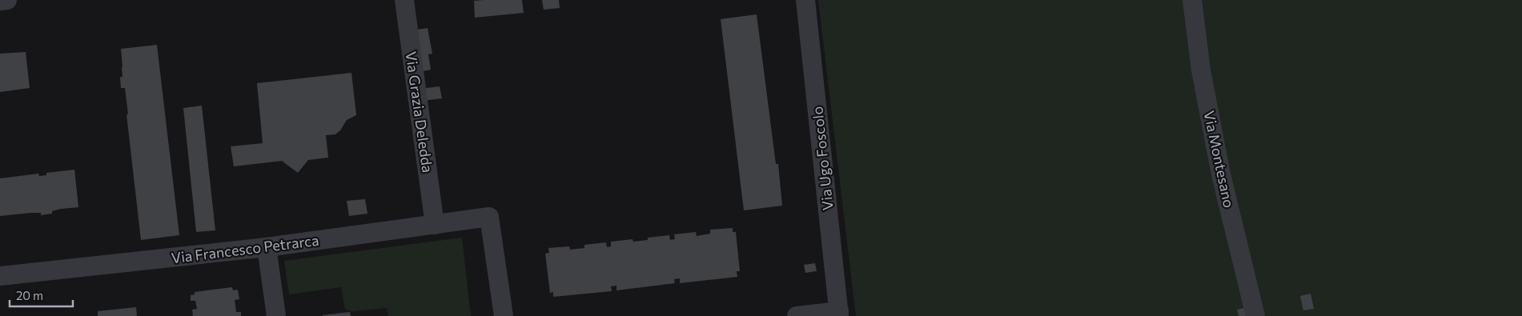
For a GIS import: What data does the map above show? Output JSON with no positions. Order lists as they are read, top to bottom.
{
  "streets": {
    "street": [
      "Via Grazia Deledda",
      "Via Ugo Foscolo",
      "Via Montesano",
      "Via Francesco Petrarca"
    ]
  },
  "crossings": [
    ["Via Grazia Deledda", "Via Francesco Petrarca"]
  ],
  "scale_bar": "20 m"
}
